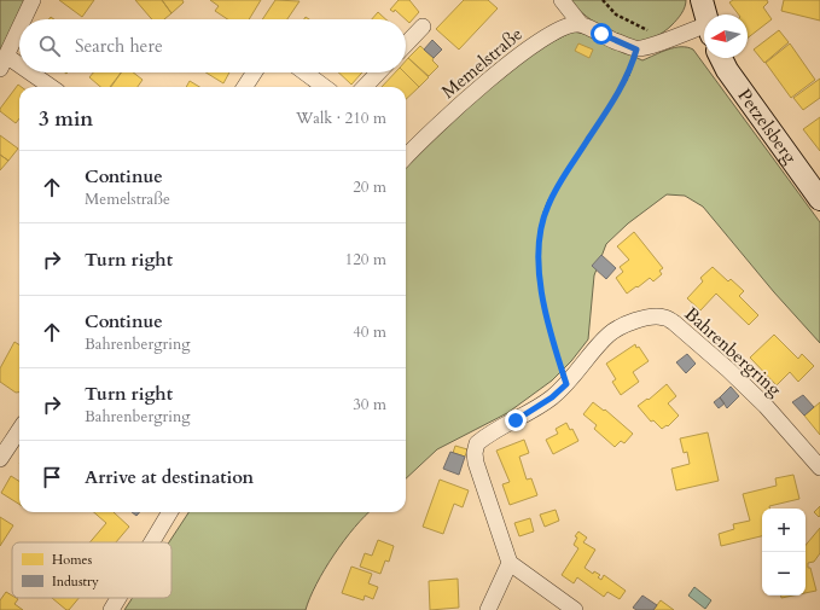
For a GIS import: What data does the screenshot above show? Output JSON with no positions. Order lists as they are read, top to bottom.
{
  "streets": {
    "main road": ["Petzelsberg"],
    "street": ["Memelstraße", "Bahrenbergring"]
  },
  "legend": ["Homes", "Industry"],
  "north": "left",
  "page": {
    "search": "Search here",
    "heading": ["3 min", "Walk · 210 m"],
    "list": [
      ["Continue", "Memelstraße", "20 m"],
      ["Turn right", "120 m"],
      ["Continue", "Bahrenbergring", "40 m"],
      ["Turn right", "Bahrenbergring", "30 m"],
      "Arrive at destination"
    ],
    "map_buttons": ["+", "−"]
  }
}
